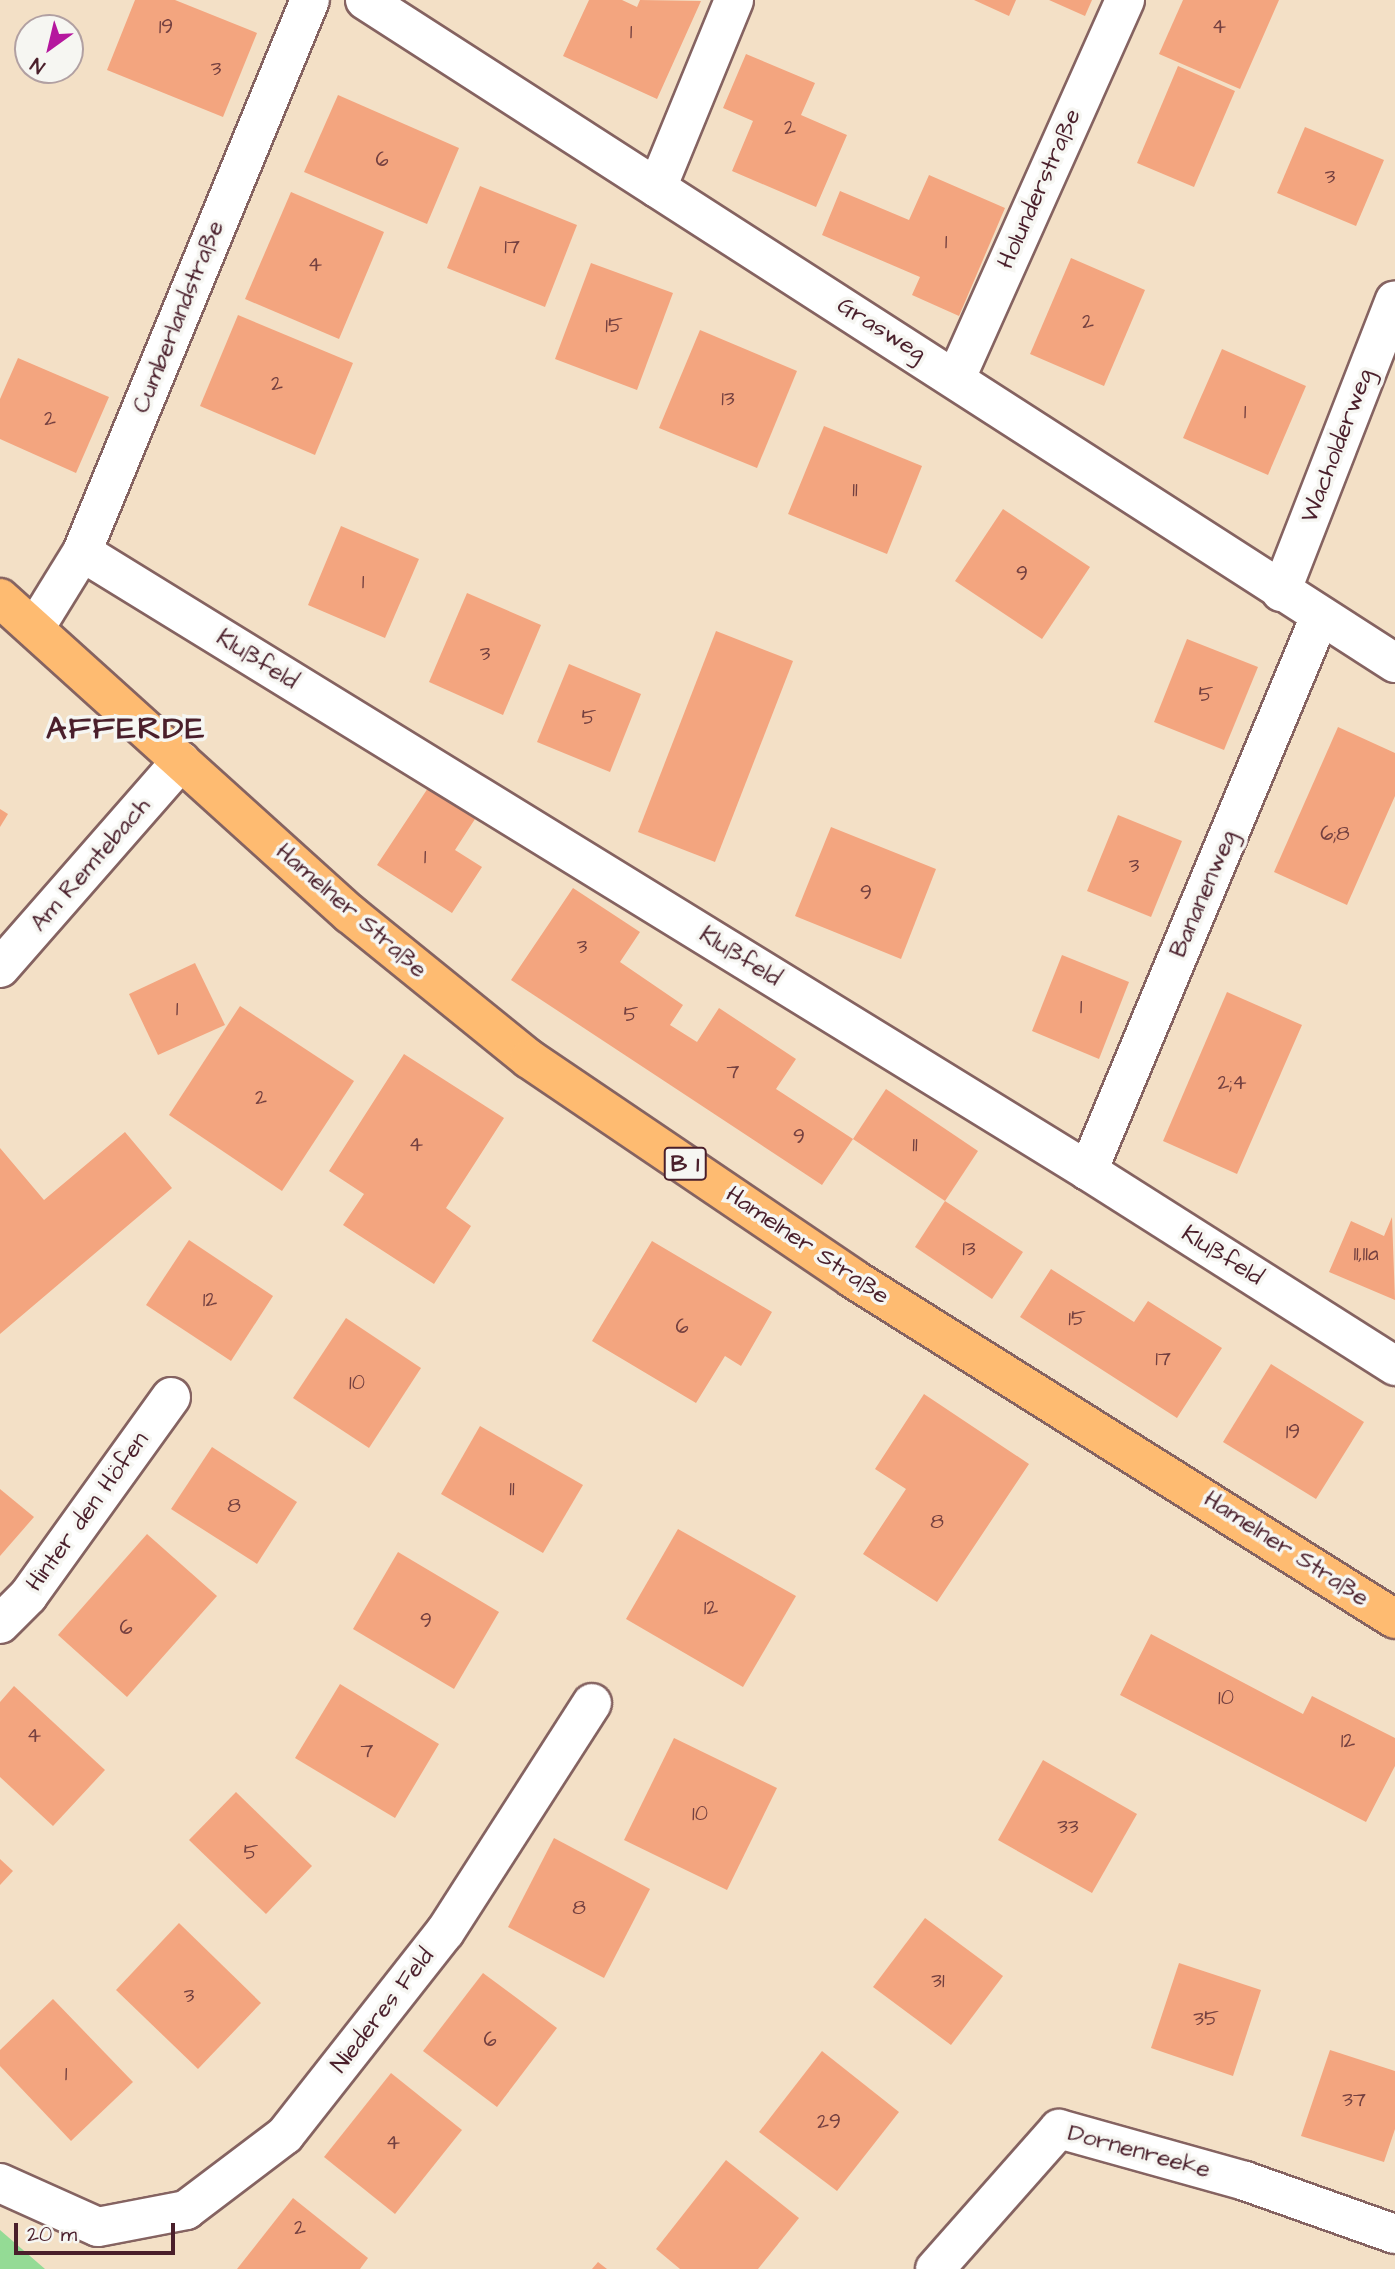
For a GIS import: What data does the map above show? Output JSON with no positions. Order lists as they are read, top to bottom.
{
  "streets": {
    "main road": ["Hamelner Straße", "B 1"],
    "street": [
      "Holunderstraße",
      "Cumberlandstraße",
      "Grasweg",
      "Wacholderweg",
      "Klußfeld",
      "Am Remtebach",
      "Bananenweg",
      "Hinter den Höfen",
      "Niederes Feld",
      "Dornenreeke"
    ]
  },
  "crossings": [
    ["Holunderstraße", "Grasweg"],
    ["Cumberlandstraße", "Klußfeld"],
    ["Cumberlandstraße", "Hamelner Straße"],
    ["Cumberlandstraße", "B 1"],
    ["Grasweg", "Wacholderweg"],
    ["Grasweg", "Bananenweg"],
    ["Klußfeld", "Bananenweg"],
    ["Am Remtebach", "Hamelner Straße"],
    ["Hamelner Straße", "B 1"]
  ],
  "districts": ["AFFERDE"],
  "house_numbers": [
    "19",
    "4",
    "1",
    "3",
    "2",
    "6",
    "3",
    "1",
    "17",
    "4",
    "2",
    "15",
    "2",
    "13",
    "1",
    "2",
    "11",
    "9",
    "1",
    "3",
    "5",
    "5",
    "6;8",
    "1",
    "3",
    "9",
    "3",
    "1",
    "1",
    "5",
    "7",
    "2;4",
    "2",
    "9",
    "4",
    "11",
    "13",
    "11,11a",
    "12",
    "15",
    "6",
    "17",
    "10",
    "19",
    "11",
    "8",
    "8",
    "12",
    "9",
    "6",
    "10",
    "4",
    "12",
    "7",
    "10",
    "33",
    "5",
    "8",
    "31",
    "3",
    "35",
    "6",
    "1",
    "37",
    "29",
    "4",
    "2"
  ],
  "scale_bar": "20 m",
  "north": "bottom left"
}
